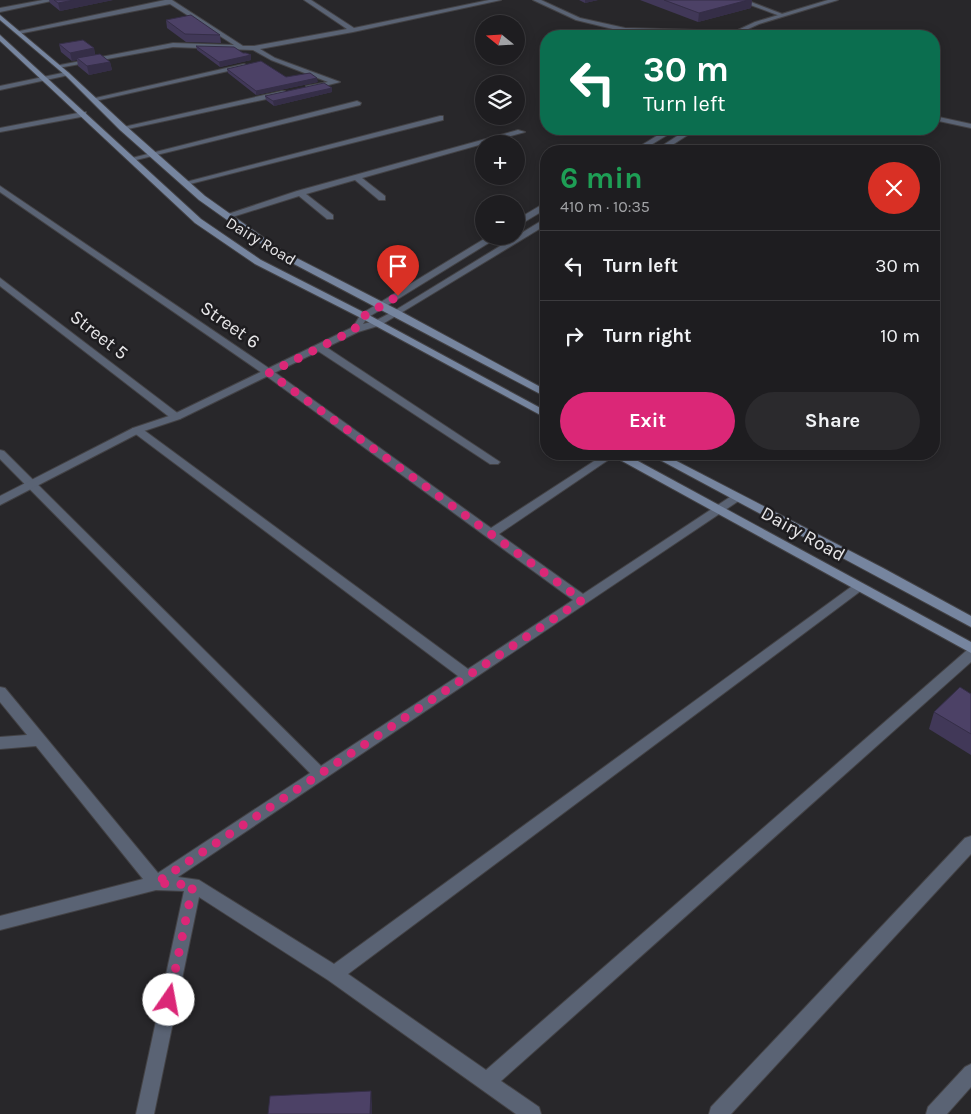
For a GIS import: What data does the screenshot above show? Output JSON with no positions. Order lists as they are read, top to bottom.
{
  "streets": {
    "main road": ["Dairy Road"],
    "street": ["Street 6", "Street 5"]
  },
  "north": "left",
  "page": {
    "map_buttons": ["+", "−"],
    "turn": ["30 m", "Turn left"],
    "heading": ["6 min", "410 m · 10:35"],
    "list": [
      {
        "name": "Turn left",
        "value": "30 m"
      },
      {
        "name": "Turn right",
        "value": "10 m"
      }
    ],
    "buttons": ["Exit", "Share"]
  }
}
